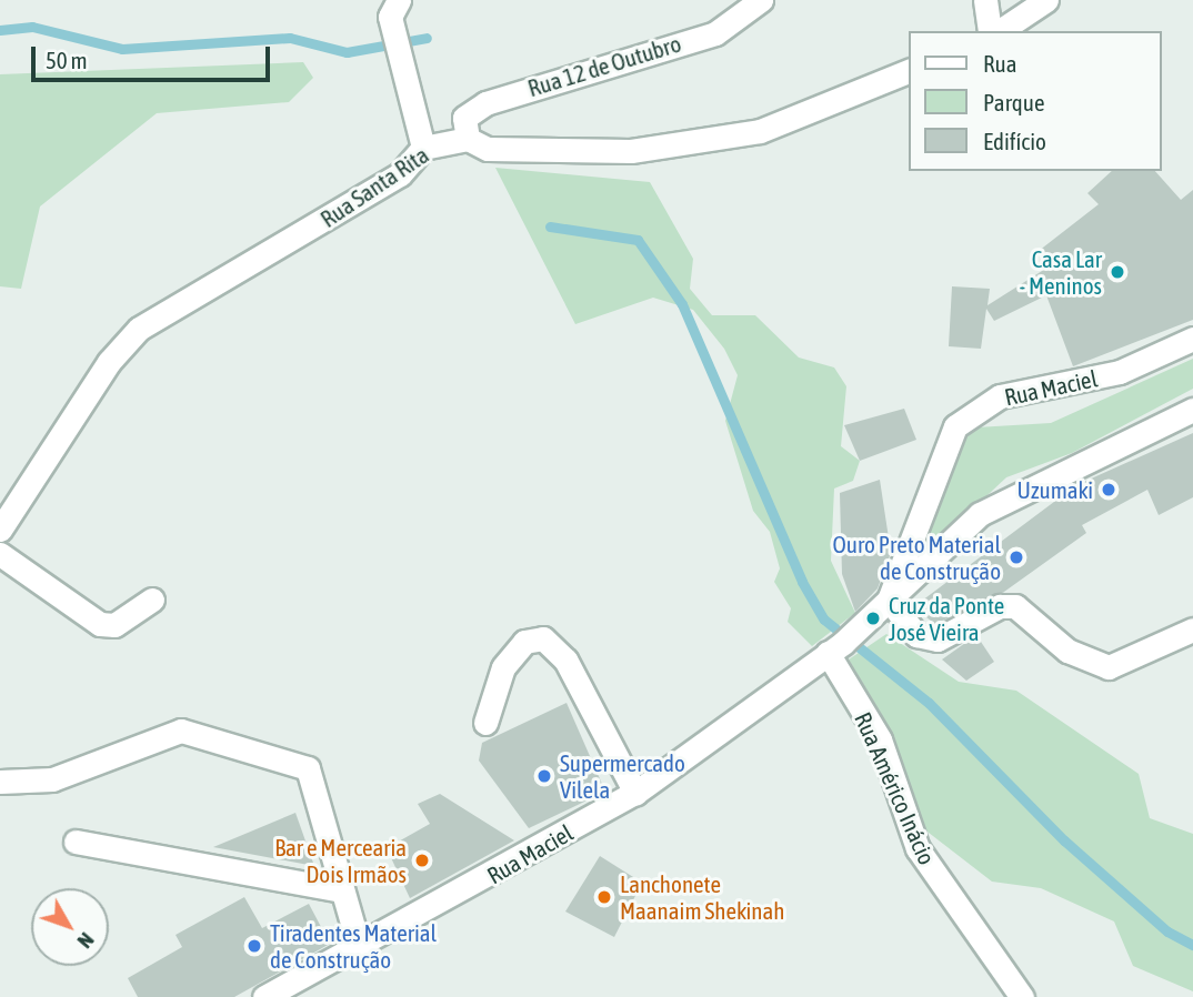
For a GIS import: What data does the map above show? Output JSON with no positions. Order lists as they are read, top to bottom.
{
  "streets": {
    "street": [
      "Rua 12 de Outubro",
      "Rua Santa Rita",
      "Rua Maciel",
      "Rua Américo Inácio"
    ]
  },
  "crossings": [
    ["Rua 12 de Outubro", "Rua Santa Rita"],
    ["Rua Maciel", "Rua Américo Inácio"]
  ],
  "places": [
    "Casa Lar - Meninos",
    "Uzumaki",
    "Ouro Preto Material de Construção",
    "Cruz da Ponte José Vieira",
    "Supermercado Vilela",
    "Bar e Mercearia Dois Irmãos",
    "Lanchonete Maanaim Shekinah",
    "Tiradentes Material de Construção"
  ],
  "legend": ["Rua", "Parque", "Edifício"],
  "scale_bar": "50 m",
  "north": "bottom right"
}
